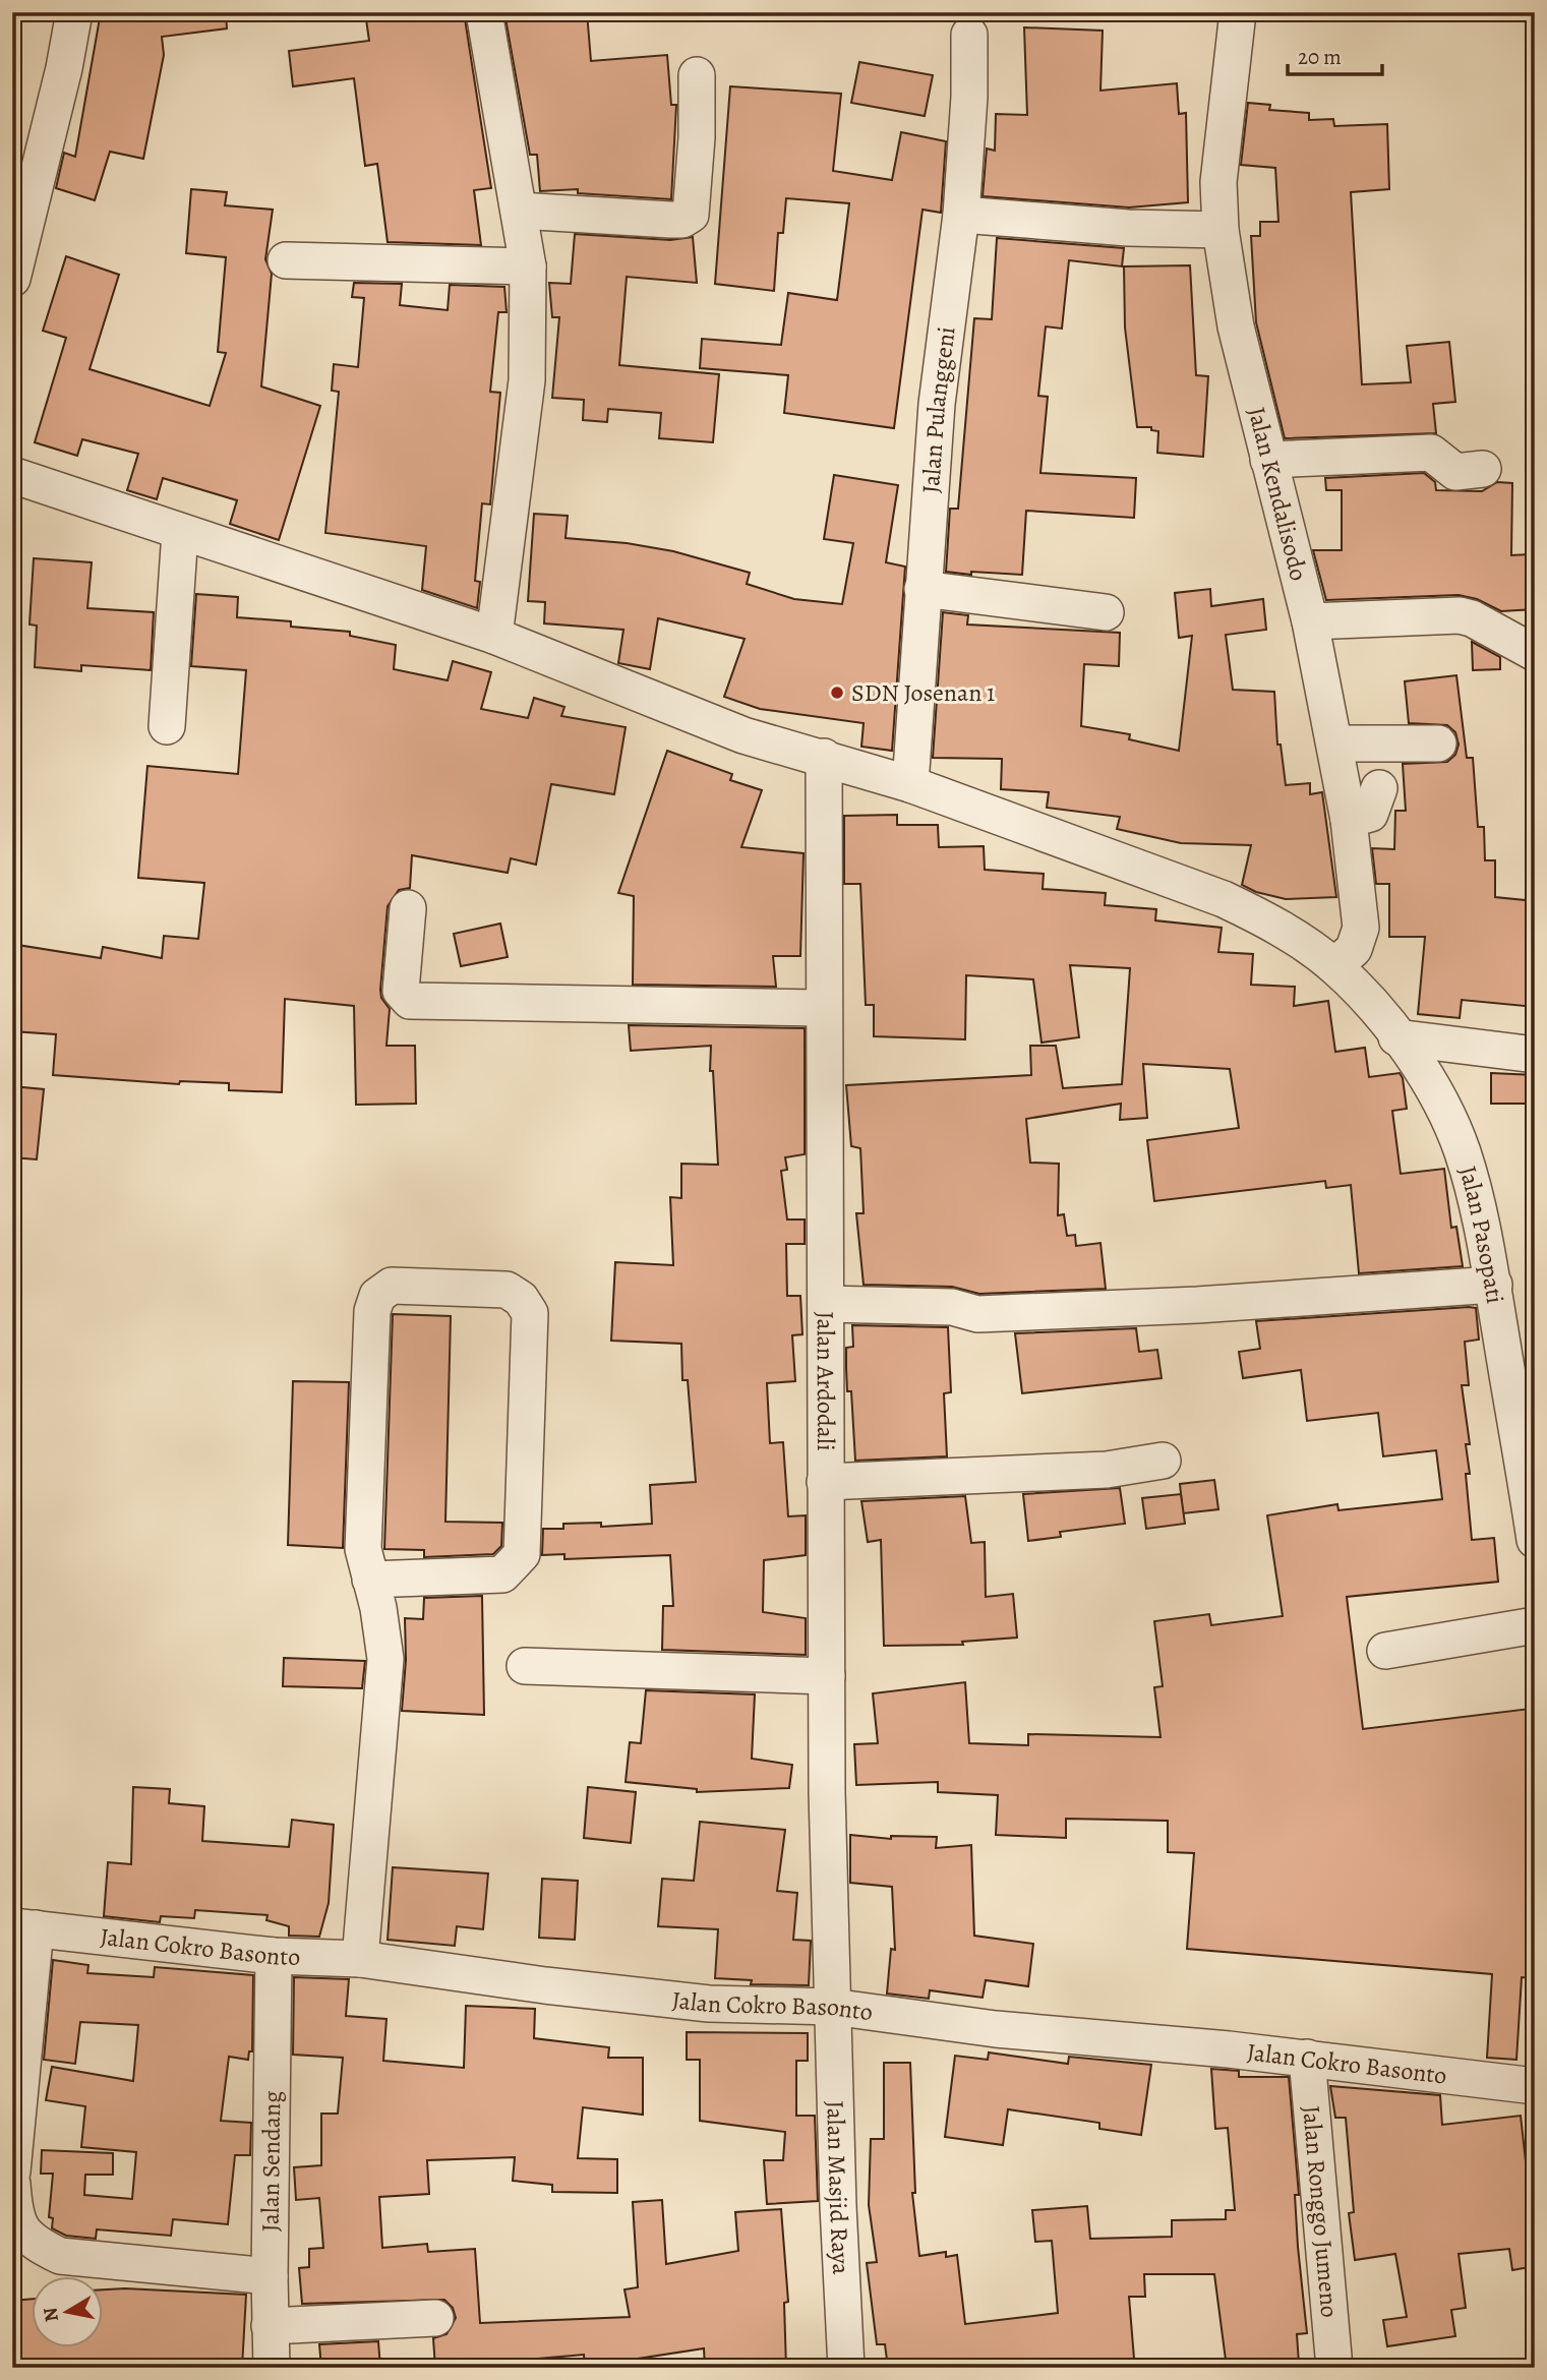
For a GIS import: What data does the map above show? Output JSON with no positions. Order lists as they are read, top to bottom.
{
  "streets": {
    "street": [
      "Jalan Pulanggeni",
      "Jalan Kendalisodo",
      "Jalan Pasopati",
      "Jalan Ardodali",
      "Jalan Cokro Basonto",
      "Jalan Sendang",
      "Jalan Masjid Raya",
      "Jalan Ronggo Jumeno"
    ]
  },
  "crossings": [
    ["Jalan Pulanggeni", "Jalan Pasopati"],
    ["Jalan Kendalisodo", "Jalan Pasopati"],
    ["Jalan Pasopati", "Jalan Ardodali"],
    ["Jalan Ardodali", "Jalan Cokro Basonto"],
    ["Jalan Ardodali", "Jalan Masjid Raya"],
    ["Jalan Cokro Basonto", "Jalan Sendang"],
    ["Jalan Cokro Basonto", "Jalan Masjid Raya"],
    ["Jalan Cokro Basonto", "Jalan Ronggo Jumeno"]
  ],
  "places": ["SDN Josenan 1"],
  "scale_bar": "20 m",
  "north": "left"
}
